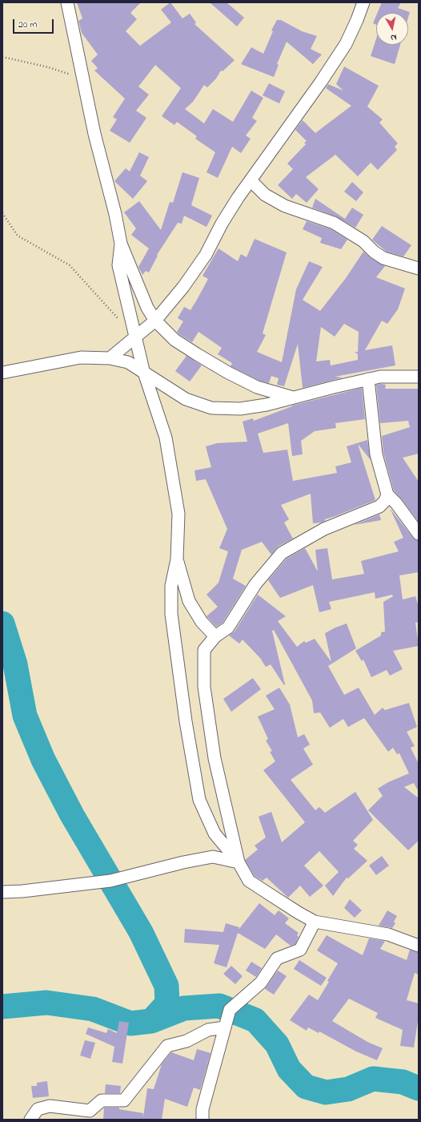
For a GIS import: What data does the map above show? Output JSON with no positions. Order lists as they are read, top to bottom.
{
  "scale_bar": "20 m",
  "north": "bottom"
}
